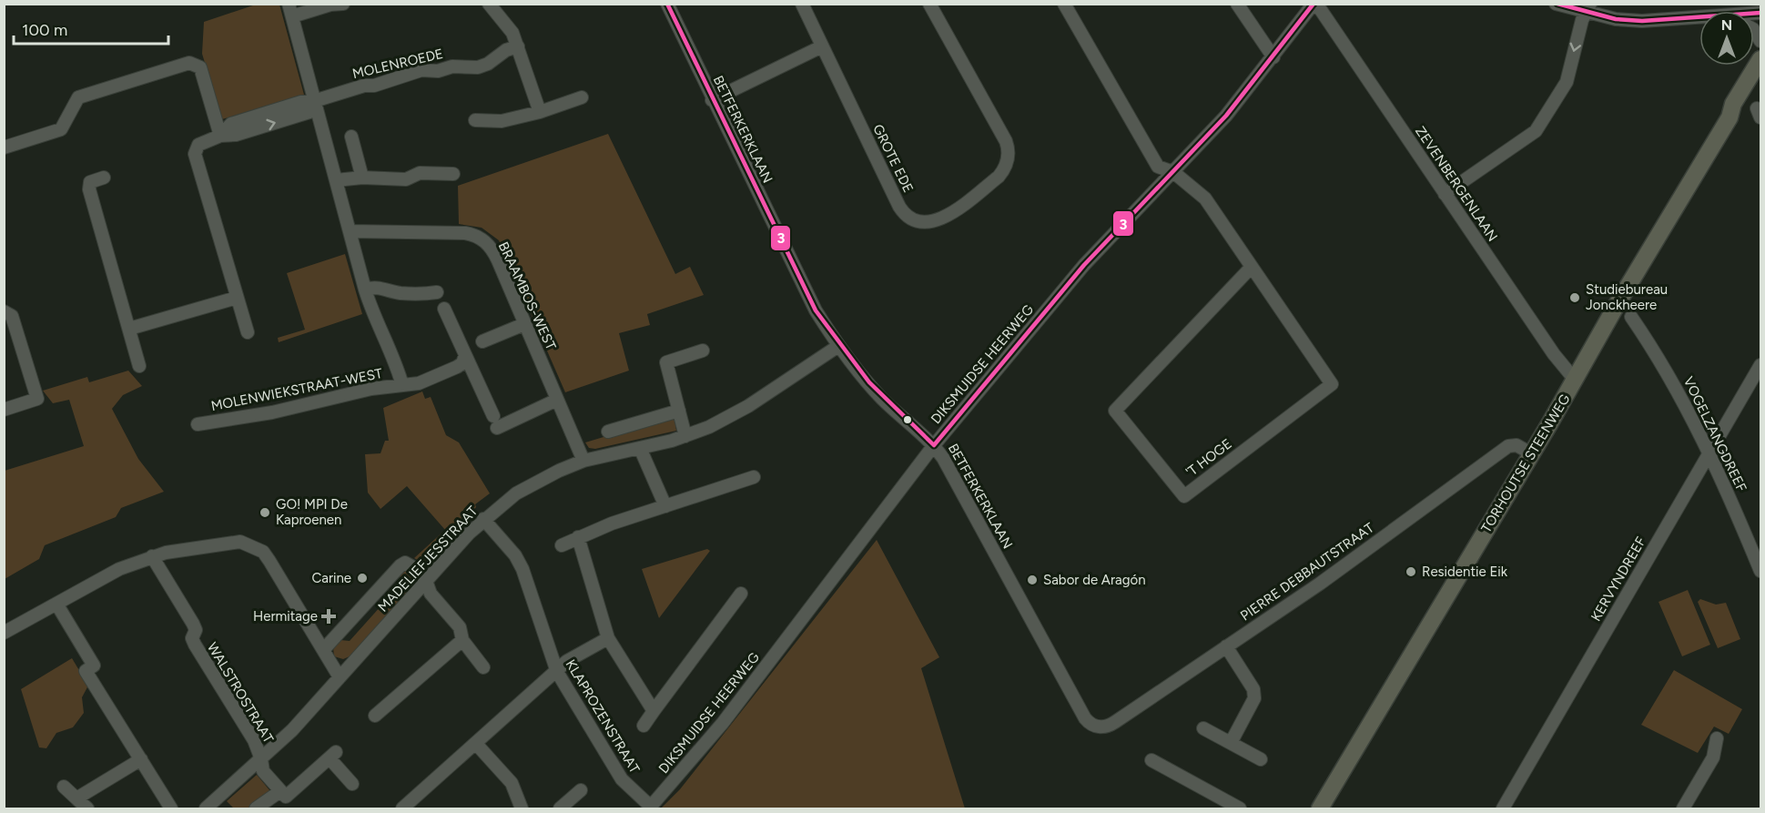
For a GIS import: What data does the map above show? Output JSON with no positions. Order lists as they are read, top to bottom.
{
  "streets": {
    "main road": ["TORHOUTSE STEENWEG"],
    "street": [
      "MOLENROEDE",
      "BETFERKERKLAAN",
      "GROTE EDE",
      "ZEVENBERGENLAAN",
      "BRAAMBOS-WEST",
      "DIKSMUIDSE HEERWEG",
      "MOLENWIEKSTRAAT-WEST",
      "VOGELZANGDREEF",
      "'T HOGE",
      "MADELIEFJESSTRAAT",
      "PIERRE DEBBAUTSTRAAT",
      "KERVYNDREEF",
      "WALSTROSTRAAT",
      "KLAPROZENSTRAAT"
    ]
  },
  "crossings": [
    ["BETFERKERKLAAN", "DIKSMUIDSE HEERWEG"],
    ["BETFERKERKLAAN", "MADELIEFJESSTRAAT"],
    ["BETFERKERKLAAN", "PIERRE DEBBAUTSTRAAT"],
    ["ZEVENBERGENLAAN", "DIKSMUIDSE HEERWEG"],
    ["ZEVENBERGENLAAN", "TORHOUTSE STEENWEG"],
    ["BRAAMBOS-WEST", "MADELIEFJESSTRAAT"],
    ["DIKSMUIDSE HEERWEG", "'T HOGE"],
    ["DIKSMUIDSE HEERWEG", "KLAPROZENSTRAAT"],
    ["VOGELZANGDREEF", "KERVYNDREEF"],
    ["TORHOUTSE STEENWEG", "PIERRE DEBBAUTSTRAAT"],
    ["MADELIEFJESSTRAAT", "WALSTROSTRAAT"],
    ["MADELIEFJESSTRAAT", "KLAPROZENSTRAAT"]
  ],
  "places": {
    "other": [
      "Studiebureau Jonckheere",
      "GO! MPI De Kaproenen",
      "Residentie Eik",
      "Carine",
      "Sabor de Aragón"
    ],
    "health": ["Hermitage"]
  },
  "lines": ["transit line 3"],
  "scale_bar": "100 m",
  "north": "top"
}
